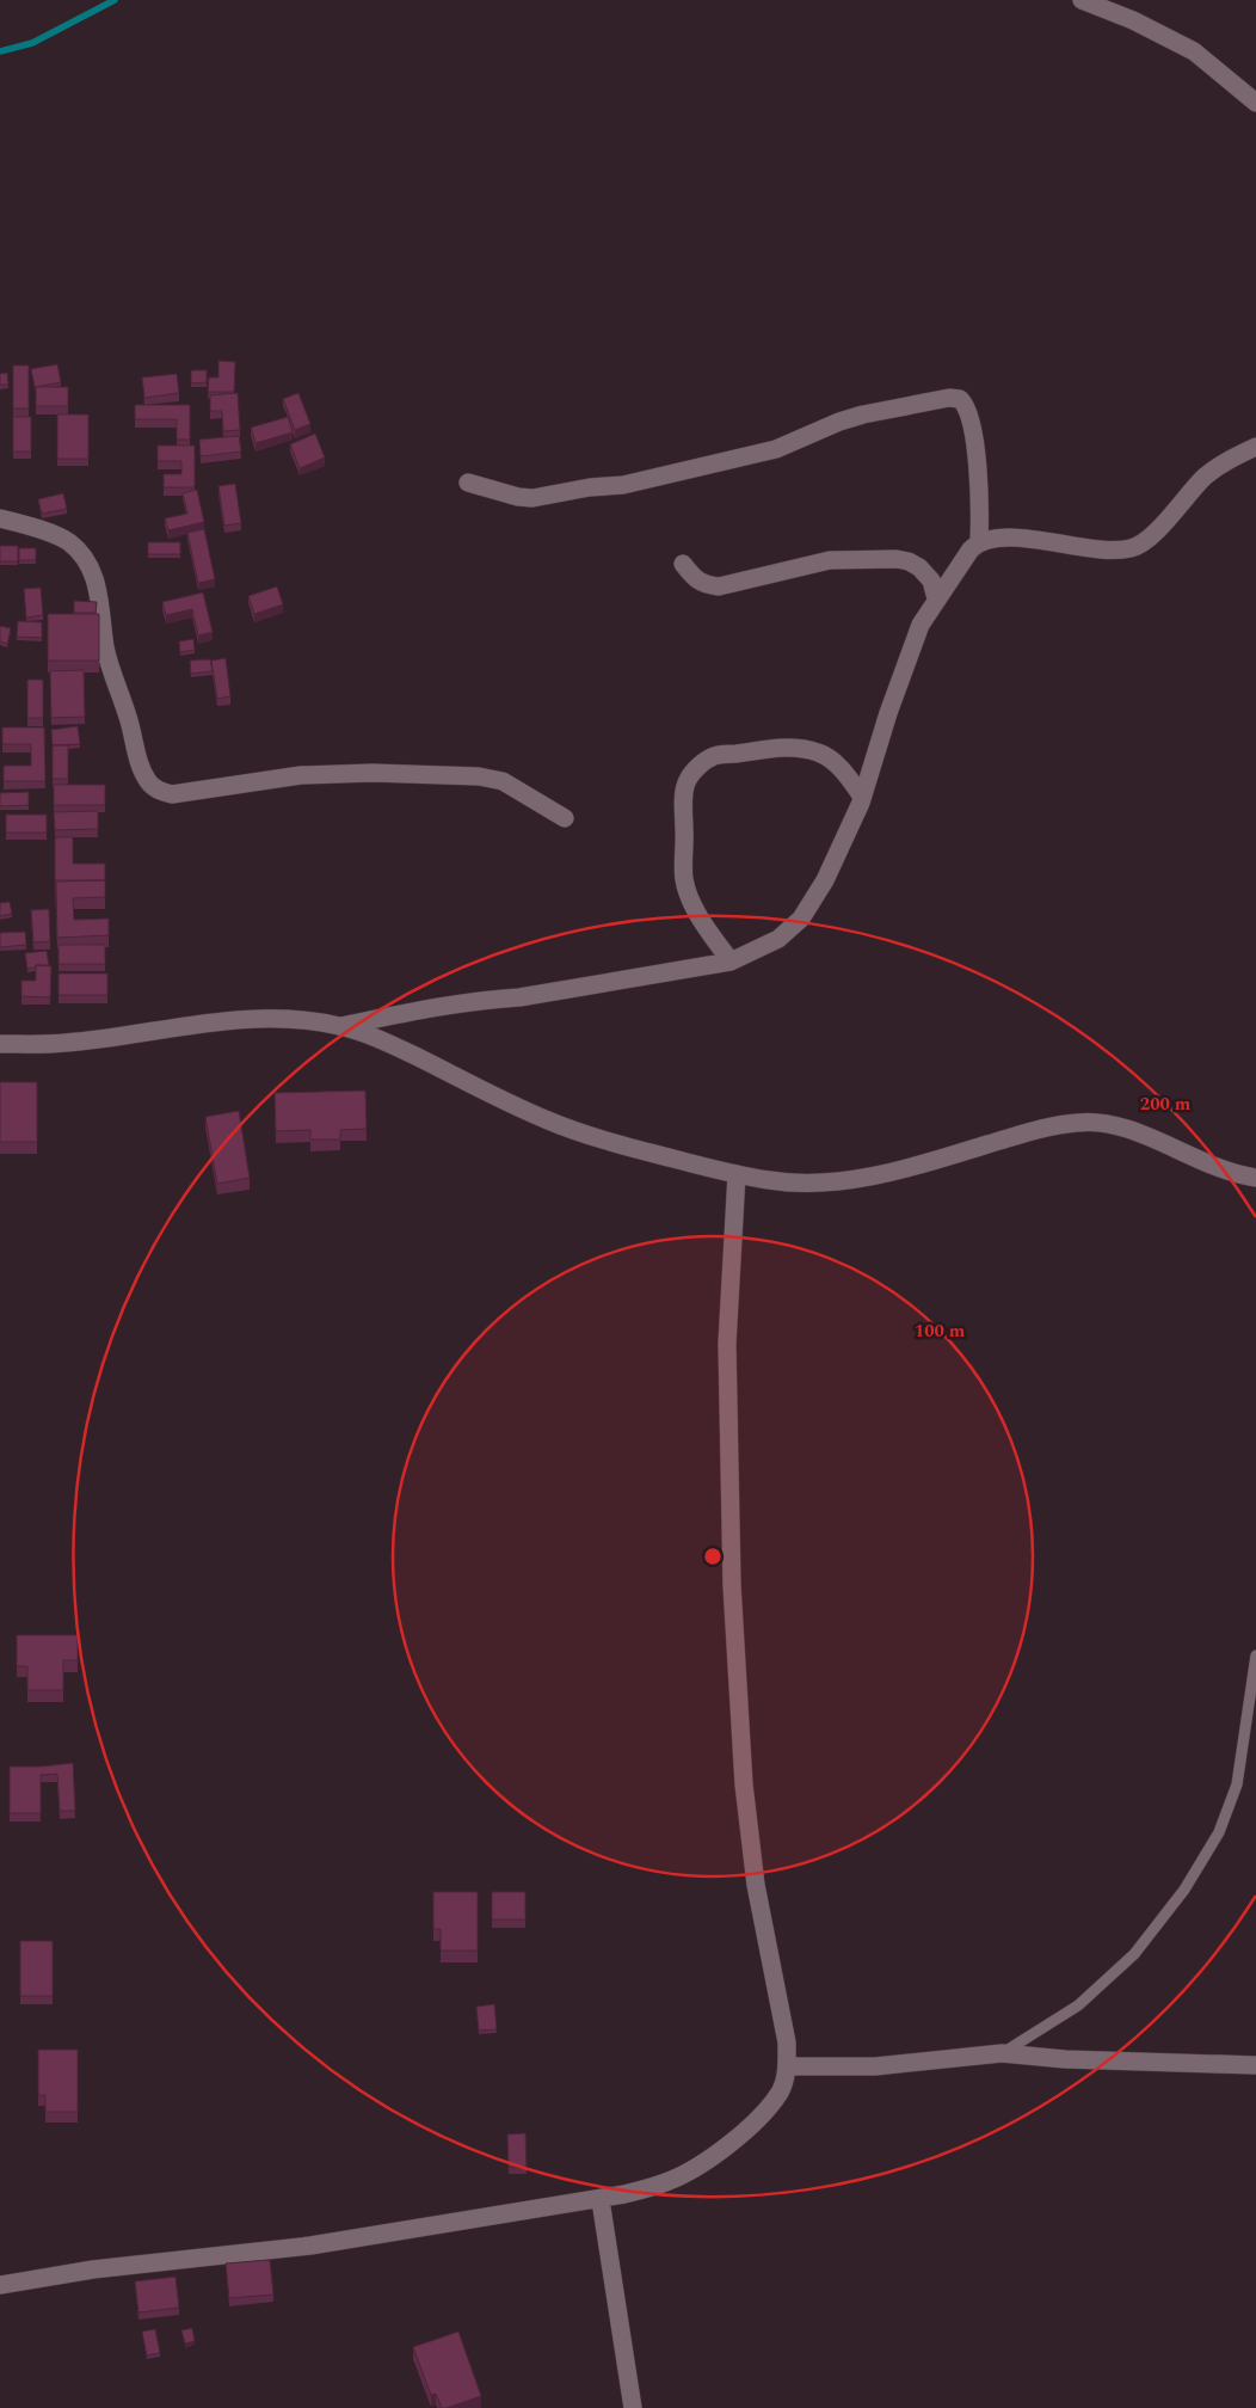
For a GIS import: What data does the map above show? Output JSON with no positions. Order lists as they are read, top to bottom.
{
  "rings": ["200 m", "100 m"]
}
